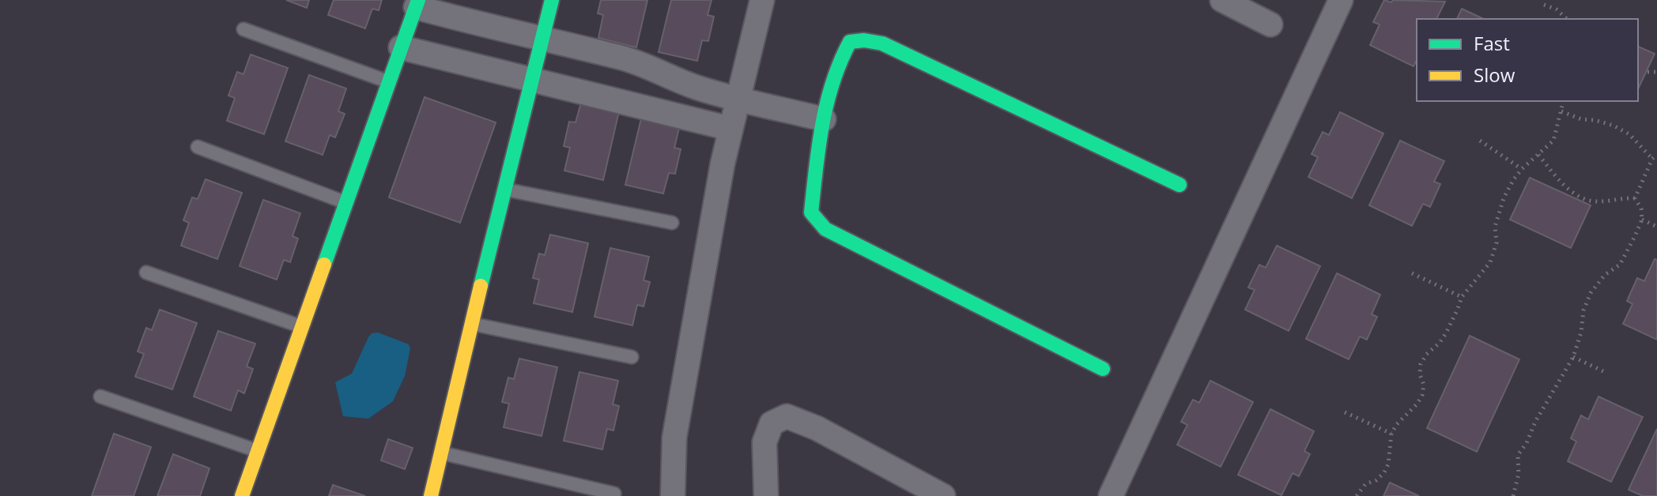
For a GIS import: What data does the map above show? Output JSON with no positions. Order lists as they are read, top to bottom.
{
  "legend": ["Fast", "Slow"]
}
